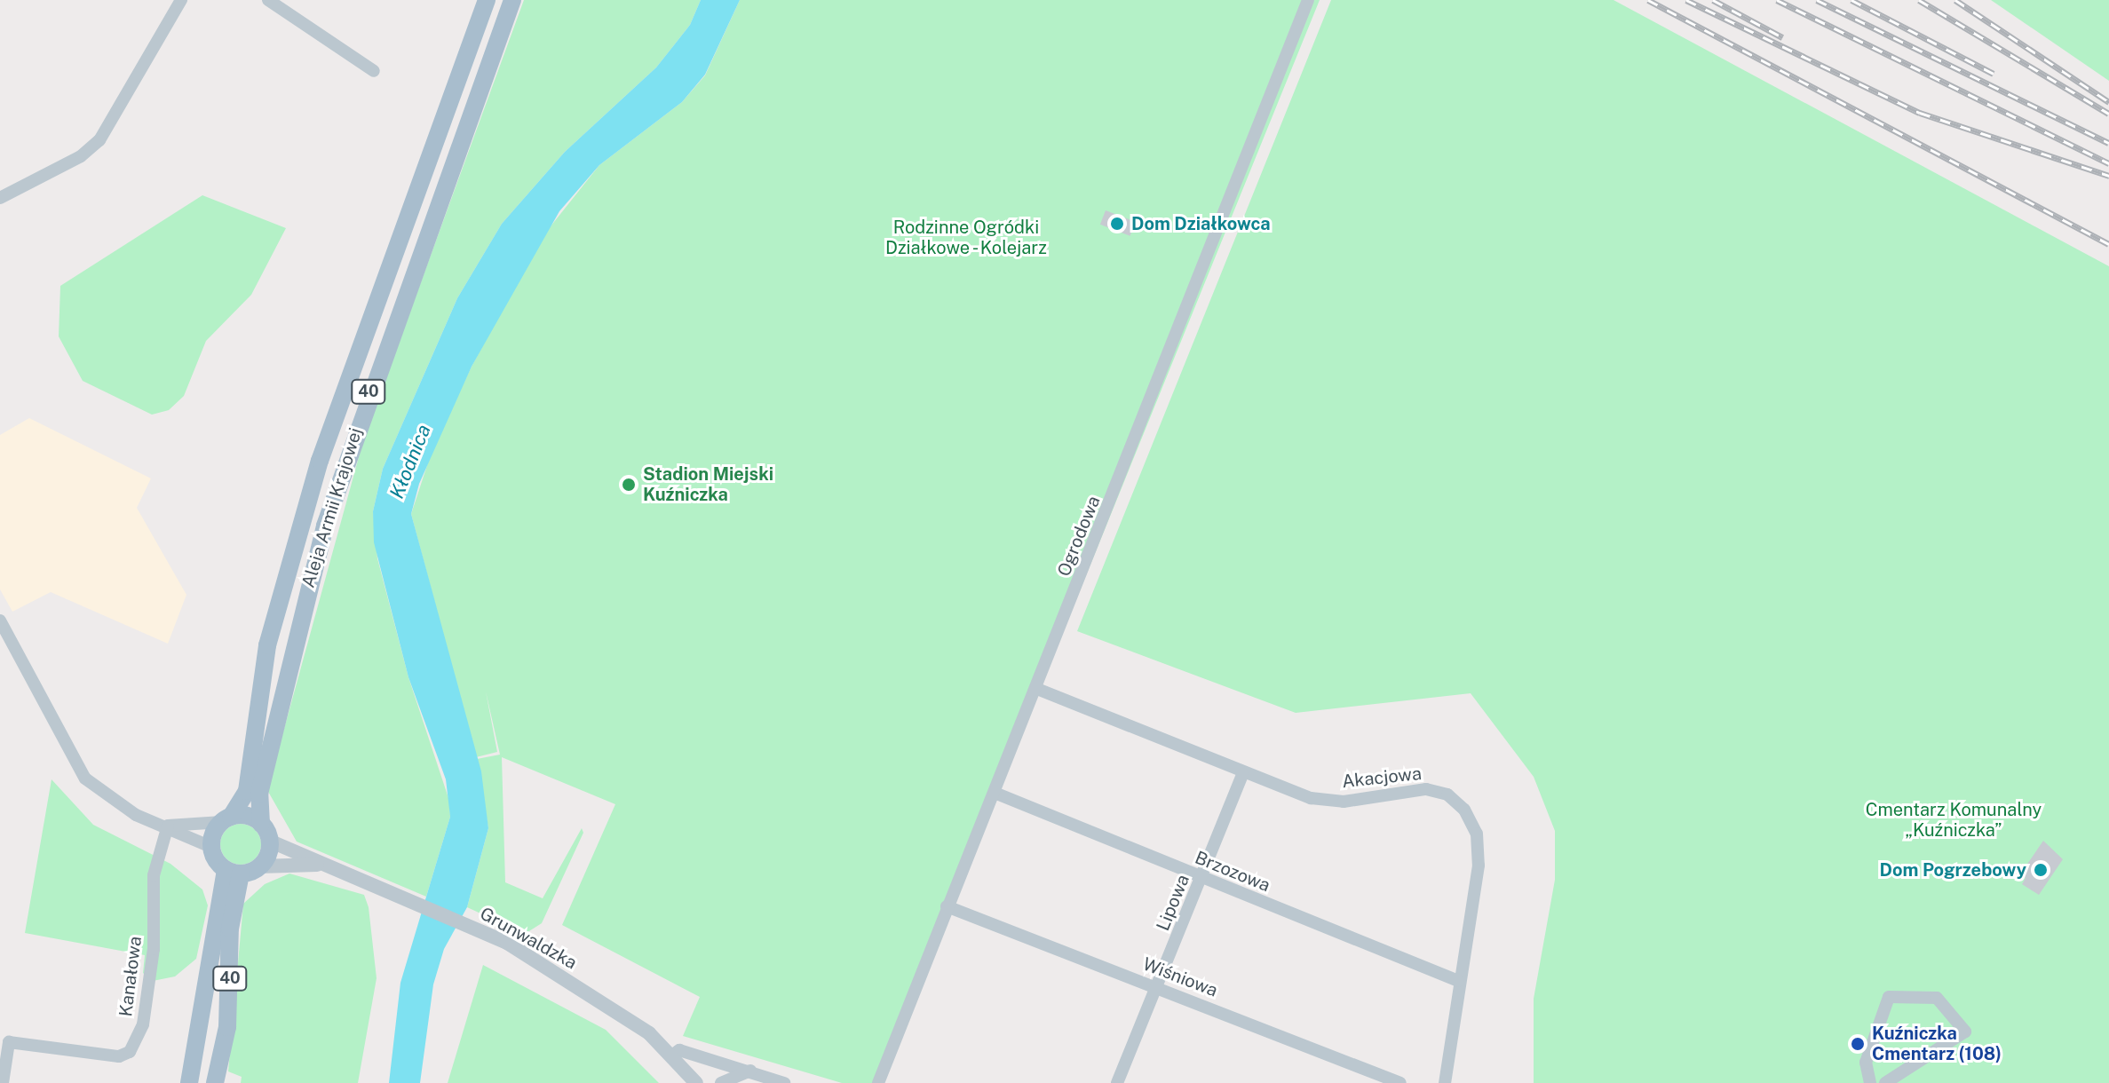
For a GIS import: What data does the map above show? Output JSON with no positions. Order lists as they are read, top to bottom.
{
  "streets": {
    "main road": ["40", "Aleja Armii Krajowej"],
    "street": [
      "Ogrodowa",
      "Akacjowa",
      "Brzozowa",
      "Lipowa",
      "Grunwaldzka",
      "Kanałowa",
      "Wiśniowa"
    ]
  },
  "crossings": [
    ["40", "Aleja Armii Krajowej"],
    ["40", "Grunwaldzka"],
    ["Aleja Armii Krajowej", "Grunwaldzka"],
    ["Ogrodowa", "Akacjowa"],
    ["Ogrodowa", "Brzozowa"],
    ["Ogrodowa", "Wiśniowa"],
    ["Akacjowa", "Brzozowa"],
    ["Akacjowa", "Lipowa"],
    ["Brzozowa", "Lipowa"],
    ["Lipowa", "Wiśniowa"]
  ],
  "water": ["Kłodnica"],
  "parks": ["Rodzinne Ogródki Działkowe - Kolejarz", "Cmentarz Komunalny „Kuźniczka”"],
  "places": [
    "Dom Działkowca",
    "Stadion Miejski Kuźniczka",
    "Dom Pogrzebowy",
    "Kuźniczka Cmentarz (108)"
  ]
}
